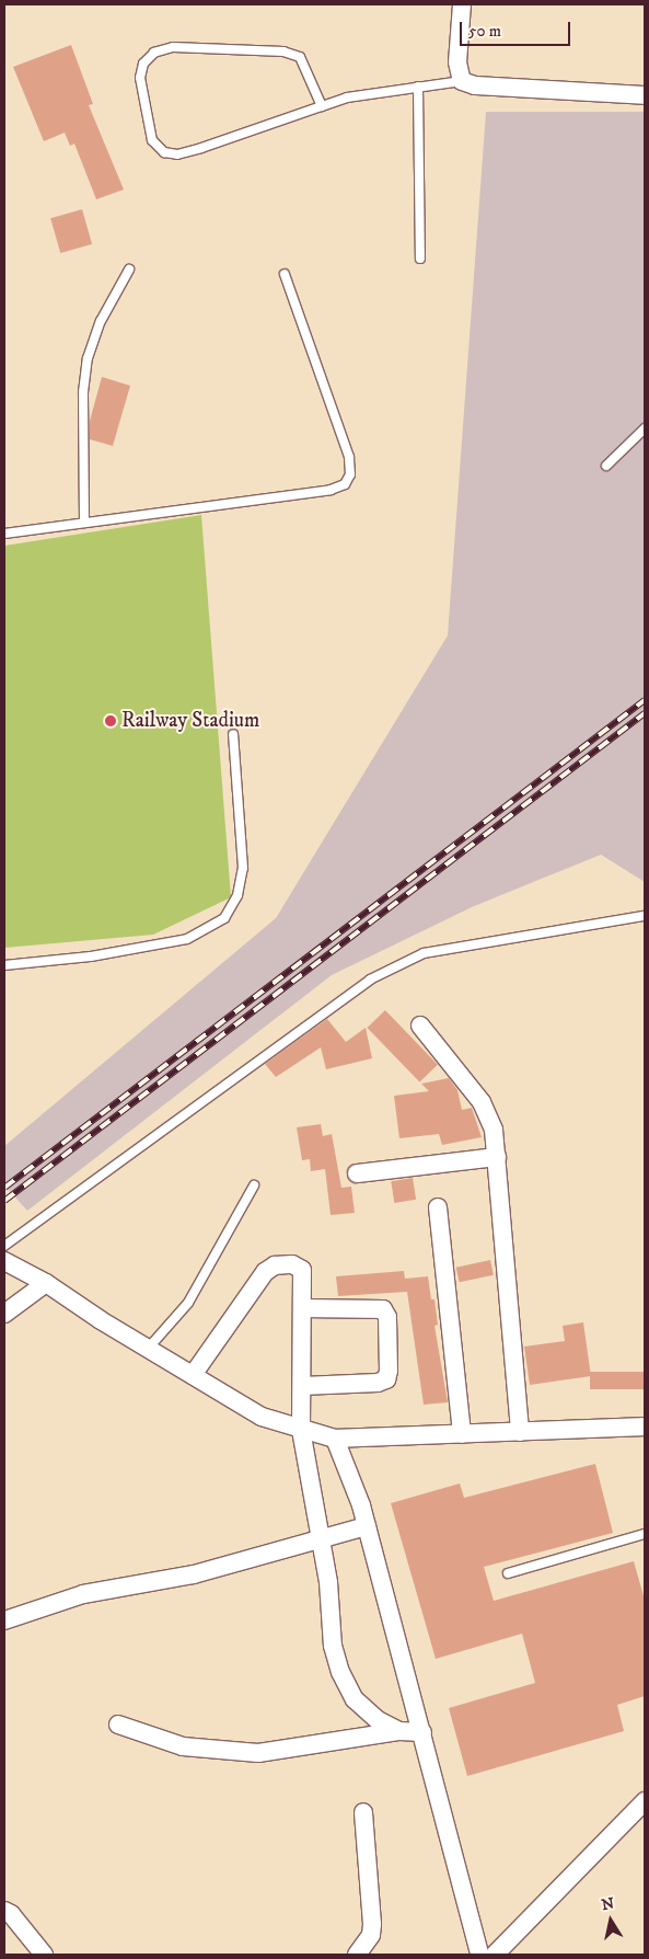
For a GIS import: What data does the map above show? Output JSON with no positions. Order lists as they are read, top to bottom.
{
  "places": ["Railway Stadium"],
  "scale_bar": "50 m",
  "north": "top"
}
